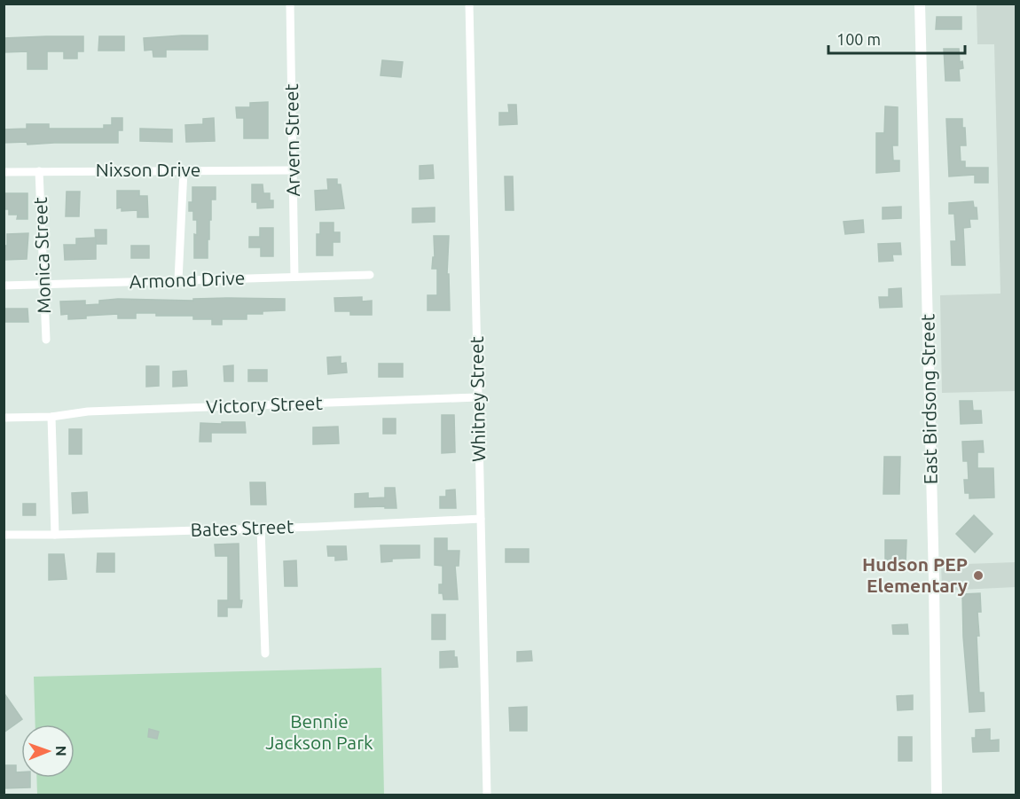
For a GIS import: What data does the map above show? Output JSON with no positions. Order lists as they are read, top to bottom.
{
  "streets": {
    "street": [
      "Arvern Street",
      "Nixson Drive",
      "Monica Street",
      "Armond Drive",
      "Whitney Street",
      "East Birdsong Street",
      "Victory Street",
      "Bates Street"
    ]
  },
  "crossings": [
    ["Arvern Street", "Nixson Drive"],
    ["Arvern Street", "Armond Drive"],
    ["Nixson Drive", "Monica Street"],
    ["Monica Street", "Armond Drive"],
    ["Whitney Street", "Victory Street"],
    ["Whitney Street", "Bates Street"]
  ],
  "parks": ["Bennie Jackson Park"],
  "places": ["Hudson PEP Elementary"],
  "scale_bar": "100 m",
  "north": "right"
}
